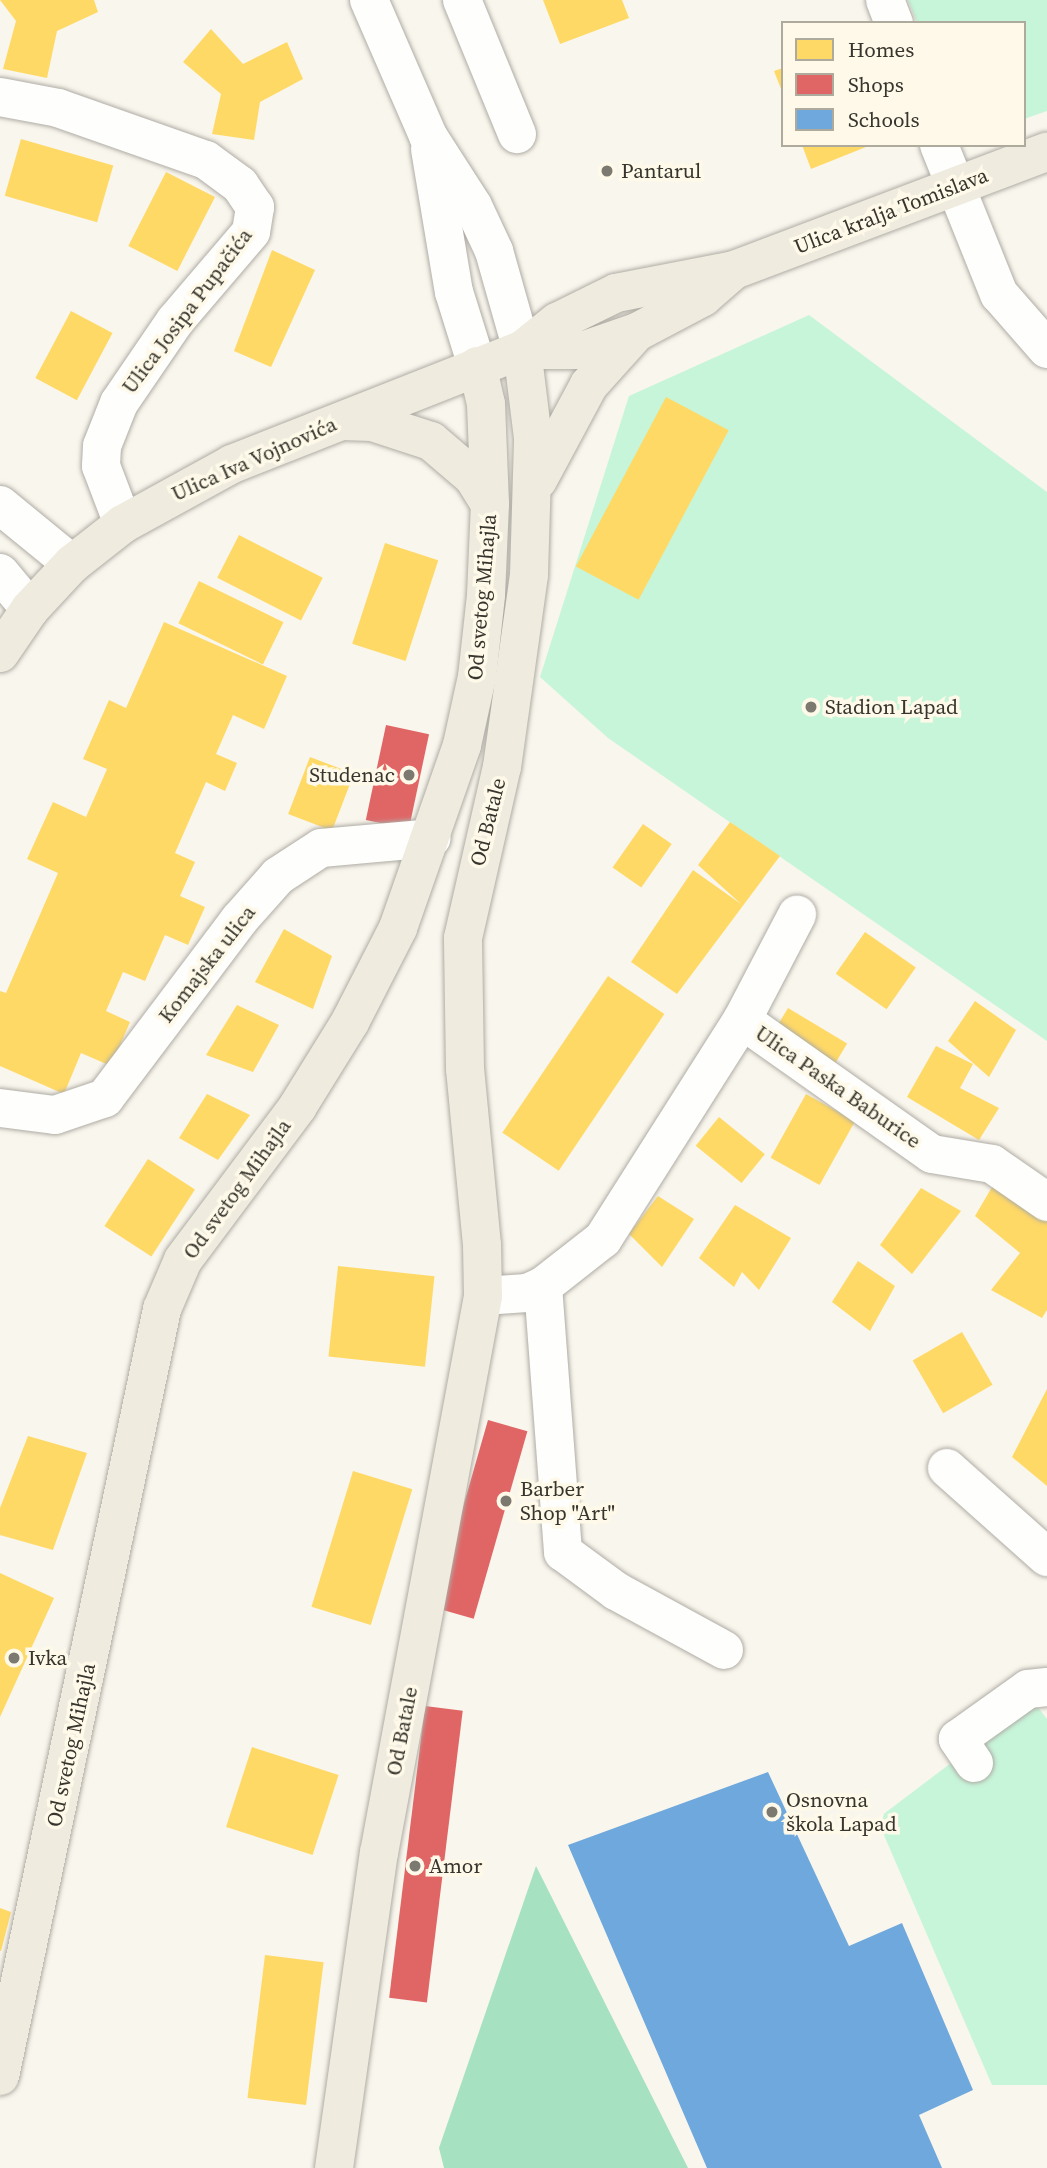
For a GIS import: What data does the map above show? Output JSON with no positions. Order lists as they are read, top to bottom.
{
  "streets": {
    "main road": [
      "Ulica kralja Tomislava",
      "Ulica Iva Vojnovića",
      "Od svetog Mihajla",
      "Od Batale"
    ],
    "street": ["Ulica Josipa Pupačića", "Komajska ulica", "Ulica Paska Baburice"]
  },
  "crossings": [
    ["Ulica kralja Tomislava", "Od Batale"],
    ["Ulica Josipa Pupačića", "Ulica Iva Vojnovića"],
    ["Ulica Iva Vojnovića", "Od svetog Mihajla"],
    ["Od svetog Mihajla", "Komajska ulica"]
  ],
  "places": [
    "Pantarul",
    "Stadion Lapad",
    "Studenac",
    "Barber Shop \"Art\"",
    "Ivka",
    "Osnovna škola Lapad",
    "Amor"
  ],
  "legend": ["Homes", "Shops", "Schools"]
}
